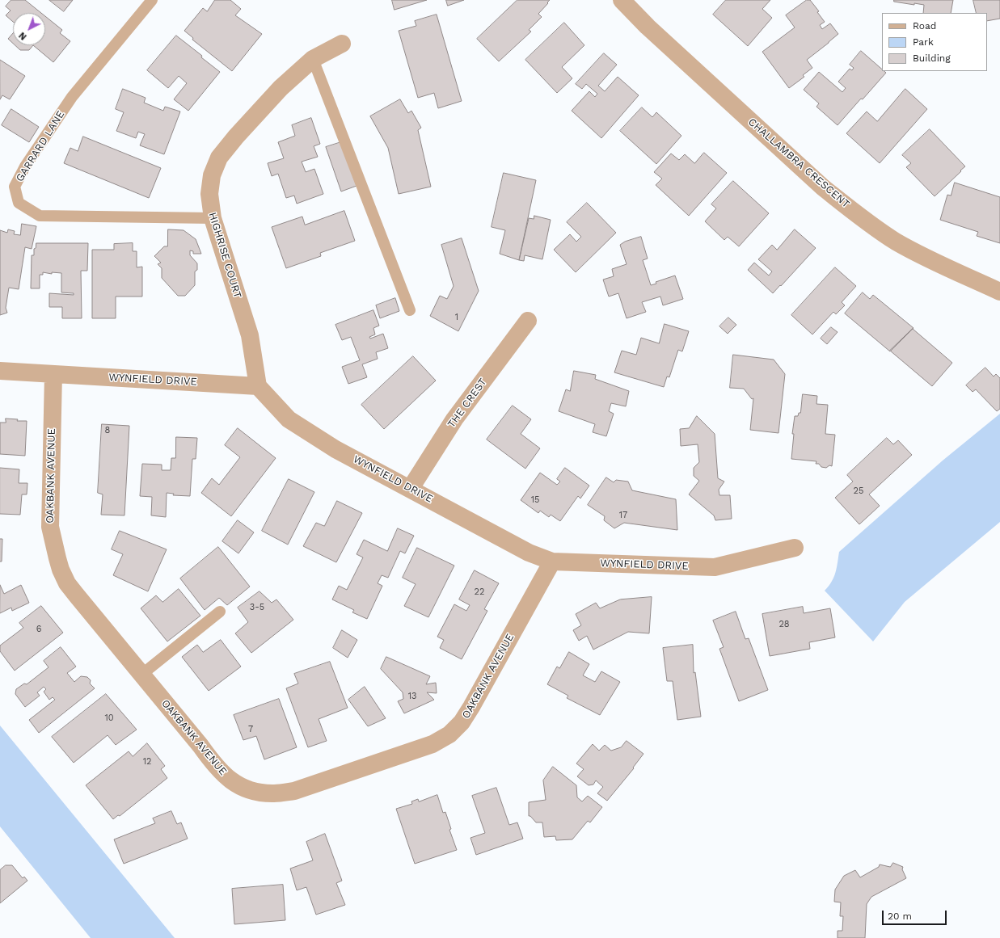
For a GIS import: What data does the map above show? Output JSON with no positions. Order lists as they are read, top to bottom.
{
  "streets": {
    "street": [
      "CHALLAMBRA CRESCENT",
      "HIGHRISE COURT",
      "WYNFIELD DRIVE",
      "THE CREST",
      "OAKBANK AVENUE"
    ],
    "lane": ["GARRARD LANE"]
  },
  "crossings": [
    ["GARRARD LANE", "HIGHRISE COURT"],
    ["HIGHRISE COURT", "WYNFIELD DRIVE"],
    ["WYNFIELD DRIVE", "THE CREST"],
    ["WYNFIELD DRIVE", "OAKBANK AVENUE"]
  ],
  "house_numbers": [
    "1",
    "8",
    "25",
    "15",
    "17",
    "22",
    "3-5",
    "28",
    "6",
    "13",
    "10",
    "7",
    "12"
  ],
  "legend": ["Road", "Park", "Building"],
  "scale_bar": "20 m",
  "north": "bottom left"
}
